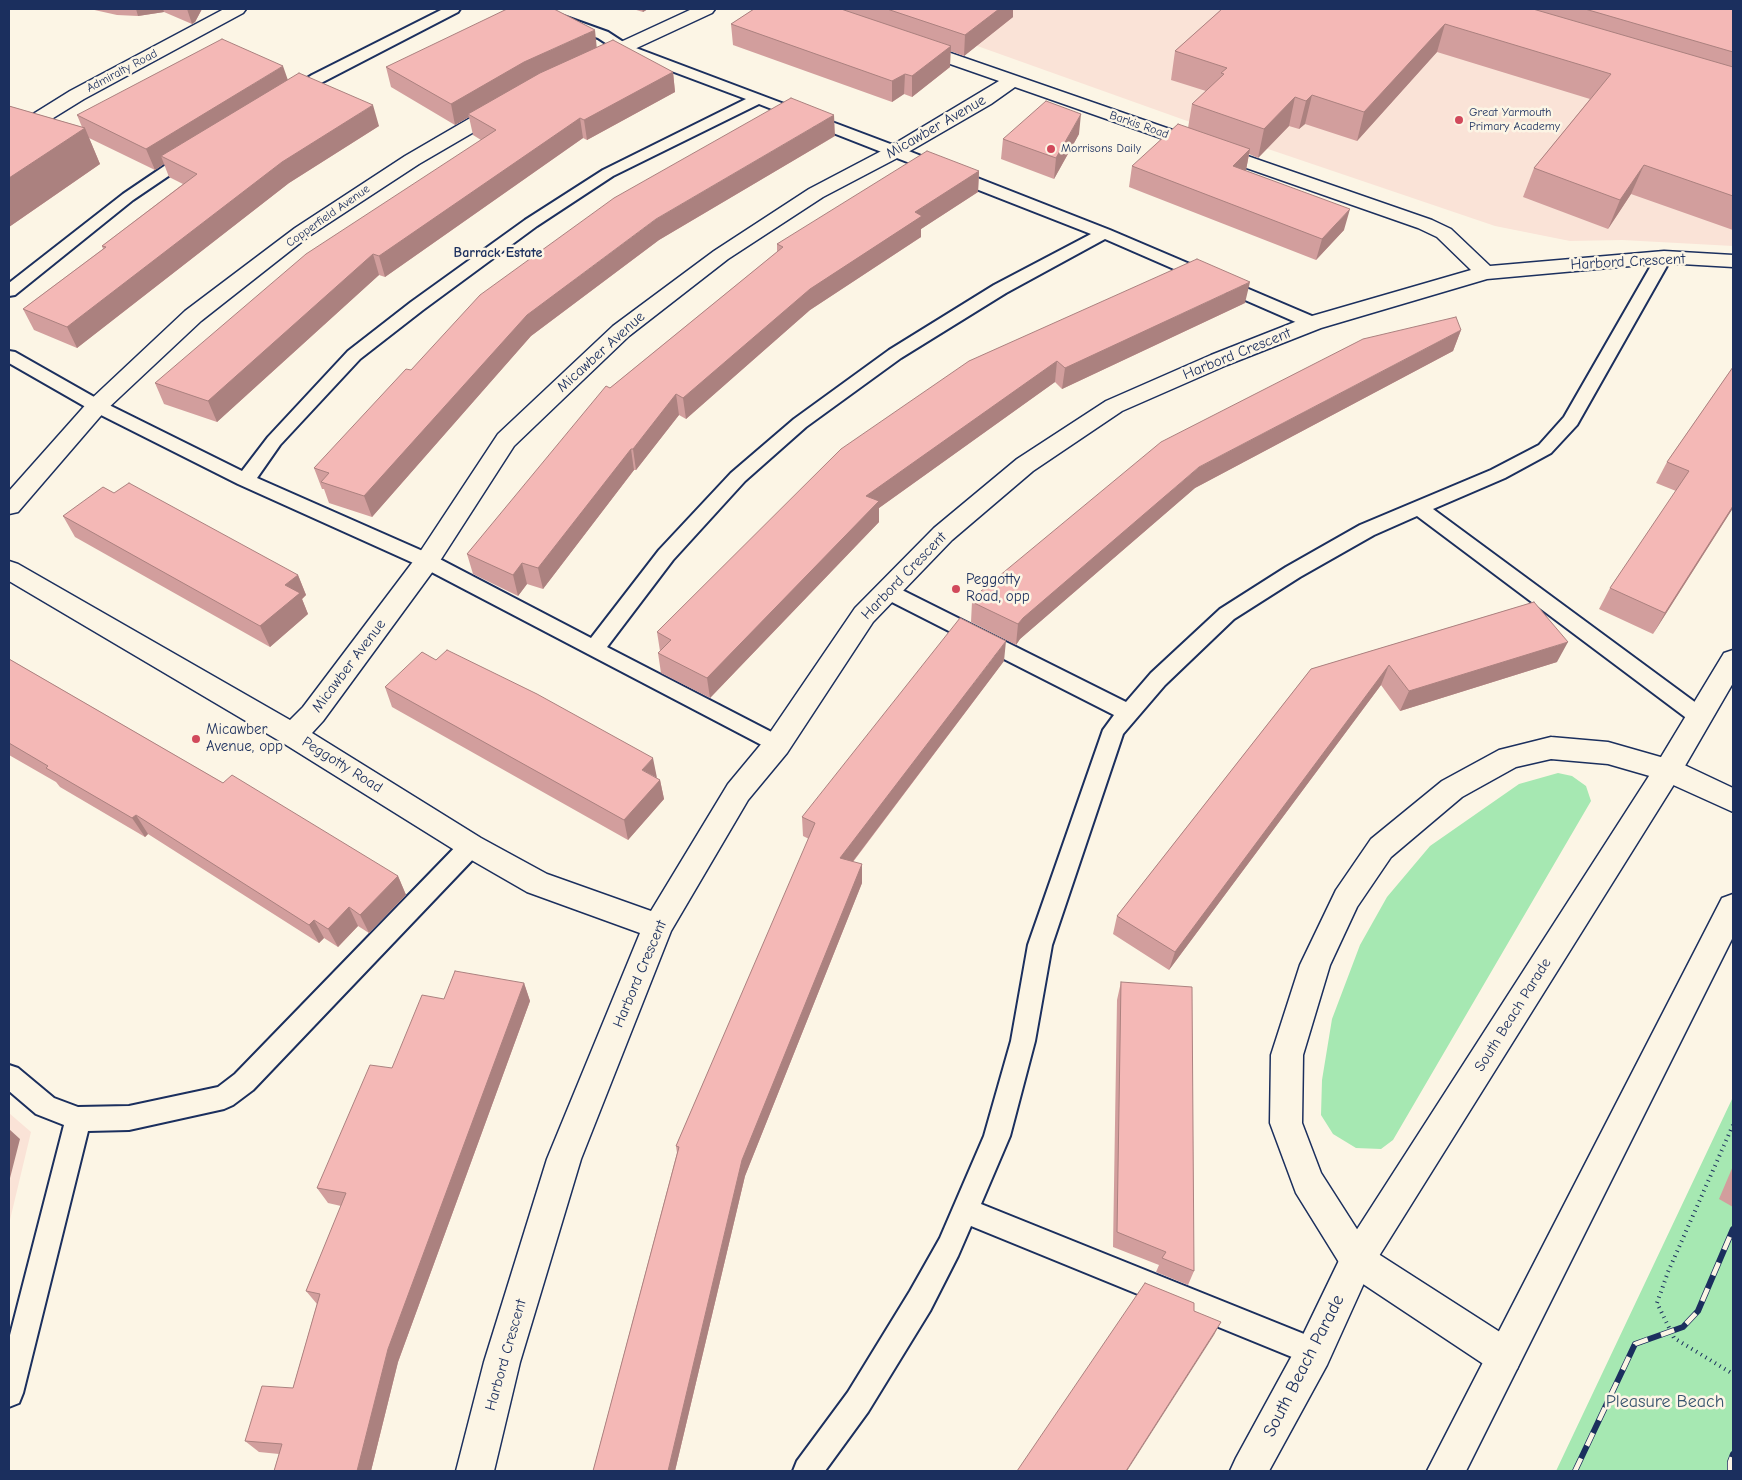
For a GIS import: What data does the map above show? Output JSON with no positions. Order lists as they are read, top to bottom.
{
  "streets": {
    "street": [
      "Admiralty Road",
      "Barkis Road",
      "Micawber Avenue",
      "Copperfield Avenue",
      "Harbord Crescent",
      "Peggotty Road",
      "South Beach Parade"
    ]
  },
  "crossings": [
    ["Barkis Road", "Micawber Avenue"],
    ["Barkis Road", "Harbord Crescent"],
    ["Micawber Avenue", "Peggotty Road"],
    ["Harbord Crescent", "Peggotty Road"]
  ],
  "districts": ["Barrack Estate"],
  "parks": ["Pleasure Beach"],
  "places": [
    "Great Yarmouth Primary Academy",
    "Morrisons Daily",
    "Peggotty Road, opp",
    "Micawber Avenue, opp"
  ]
}
